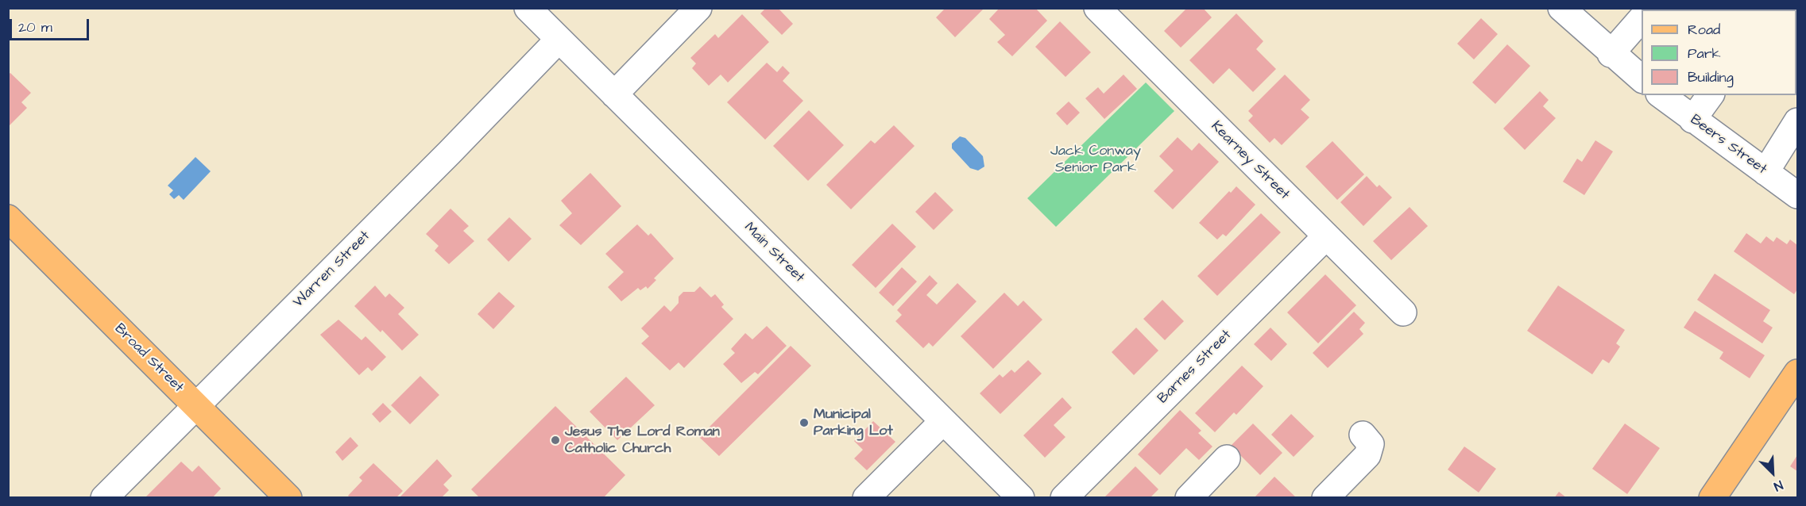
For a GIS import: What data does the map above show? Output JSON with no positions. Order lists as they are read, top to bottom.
{
  "streets": {
    "main road": ["Broad Street"],
    "street": [
      "Beers Street",
      "Kearney Street",
      "Main Street",
      "Warren Street",
      "Barnes Street"
    ]
  },
  "crossings": [
    ["Kearney Street", "Barnes Street"],
    ["Main Street", "Warren Street"],
    ["Warren Street", "Broad Street"]
  ],
  "parks": ["Jack Conway Senior Park"],
  "places": ["Municipal Parking Lot", "Jesus The Lord Roman Catholic Church"],
  "legend": ["Road", "Park", "Building"],
  "scale_bar": "20 m",
  "north": "bottom right"
}
